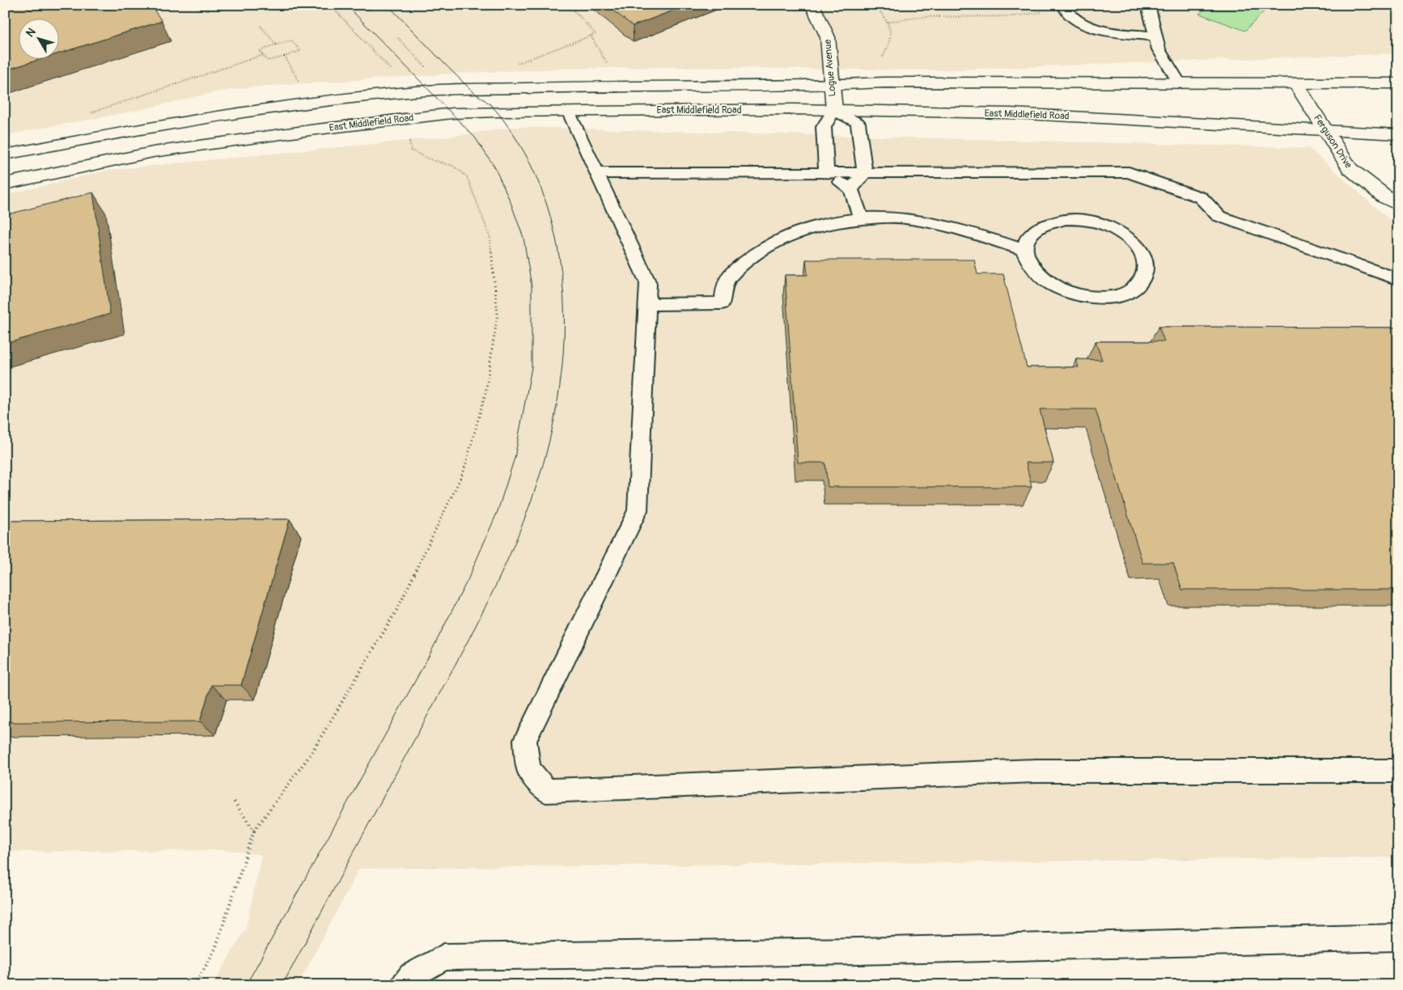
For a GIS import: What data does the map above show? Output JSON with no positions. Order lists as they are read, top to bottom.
{
  "streets": {
    "main road": ["Logue Avenue", "East Middlefield Road", "Ferguson Drive"]
  },
  "crossings": [
    ["Logue Avenue", "East Middlefield Road"],
    ["East Middlefield Road", "Ferguson Drive"]
  ],
  "north": "top left"
}
